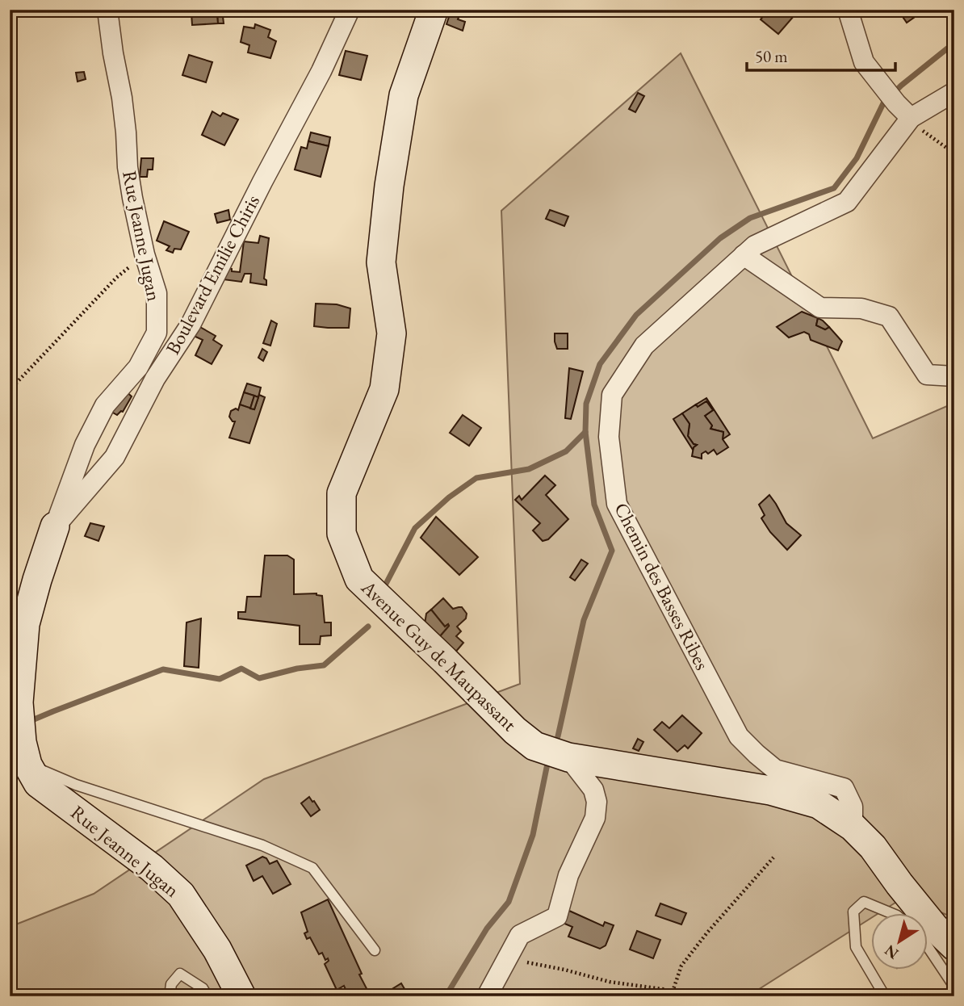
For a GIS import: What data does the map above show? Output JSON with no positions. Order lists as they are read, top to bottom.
{
  "streets": {
    "main road": ["Rue Jeanne Jugan", "Avenue Guy de Maupassant"],
    "street": ["Boulevard Emilie Chiris", "Chemin des Basses Ribes"]
  },
  "crossings": [
    ["Rue Jeanne Jugan", "Boulevard Emilie Chiris"],
    ["Chemin des Basses Ribes", "Avenue Guy de Maupassant"]
  ],
  "scale_bar": "50 m",
  "north": "bottom left"
}
